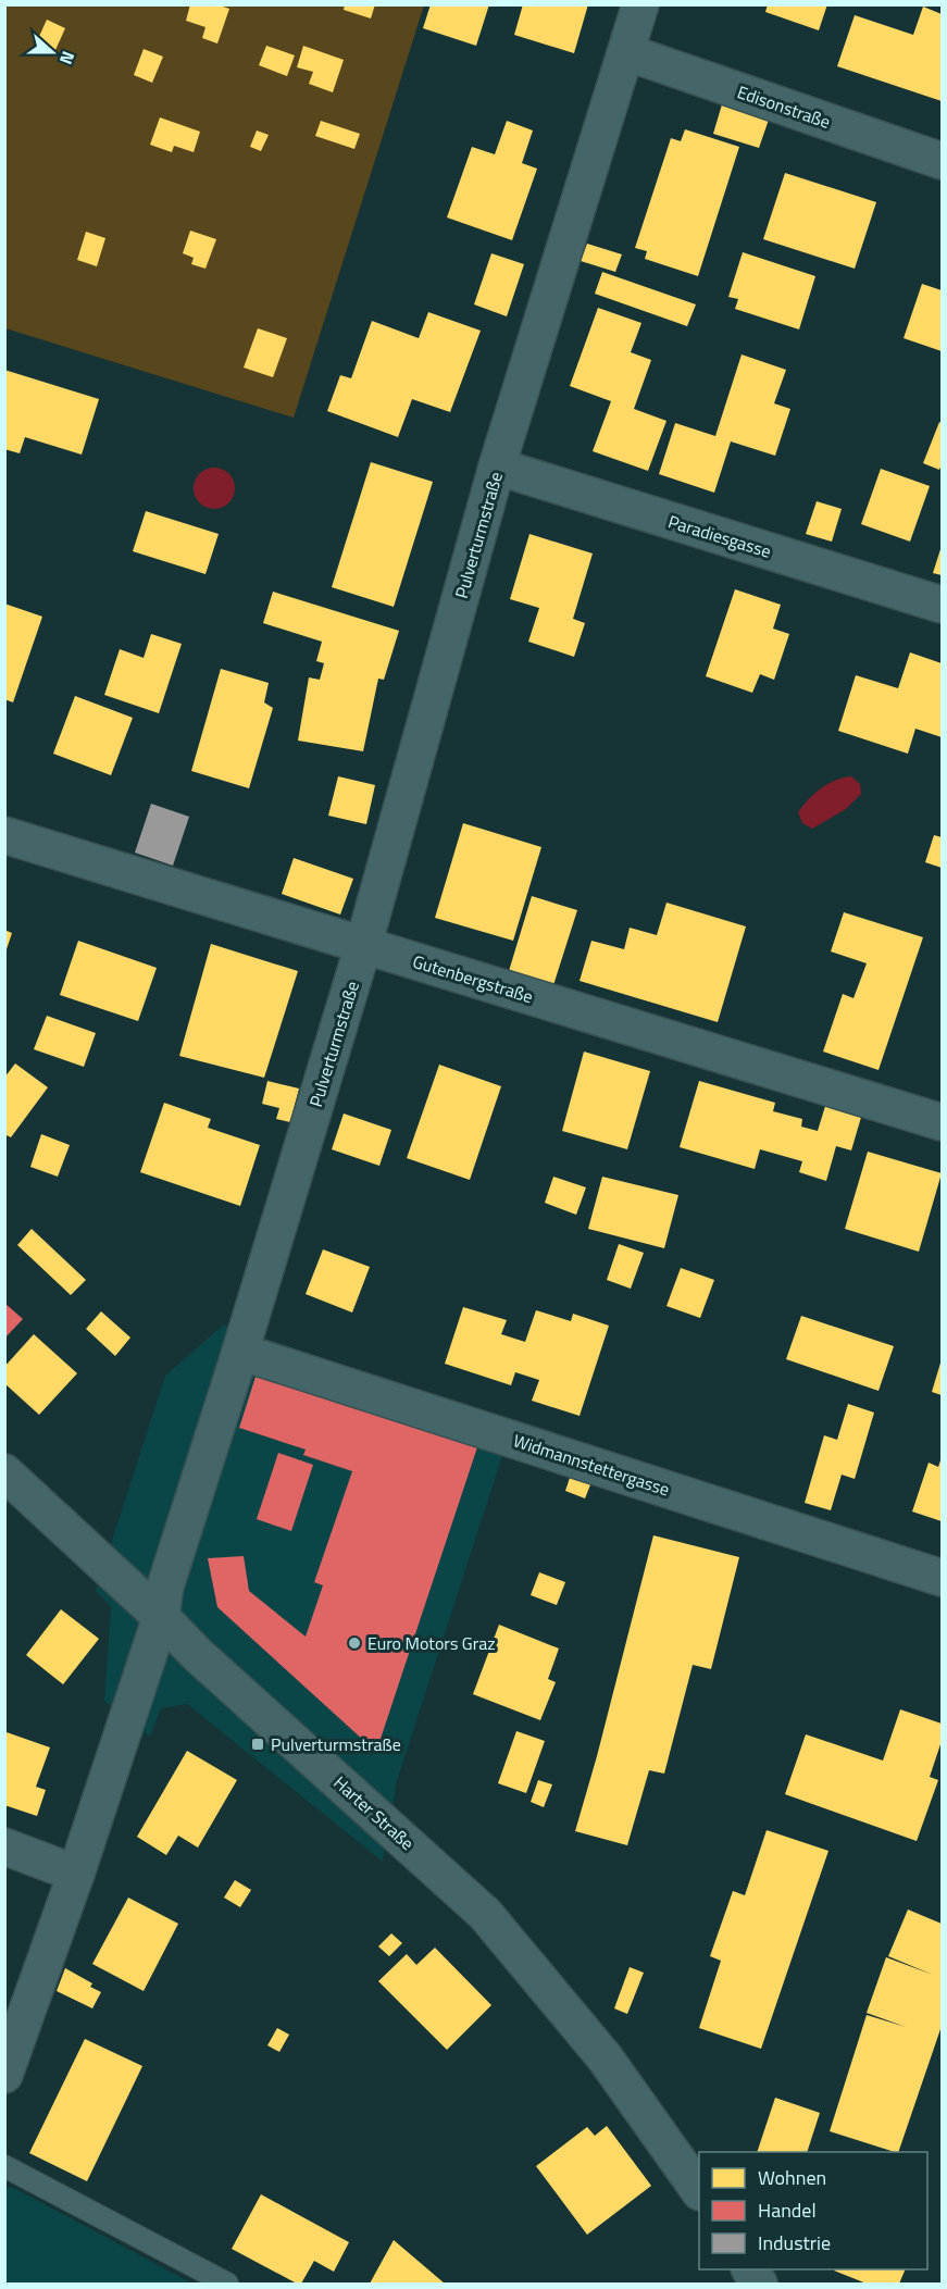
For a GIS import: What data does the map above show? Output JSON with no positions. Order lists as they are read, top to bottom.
{
  "streets": {
    "street": [
      "Edisonstraße",
      "Pulverturmstraße",
      "Paradiesgasse",
      "Gutenbergstraße",
      "Widmannstettergasse",
      "Harter Straße"
    ]
  },
  "crossings": [
    ["Edisonstraße", "Pulverturmstraße"],
    ["Pulverturmstraße", "Paradiesgasse"],
    ["Pulverturmstraße", "Gutenbergstraße"],
    ["Pulverturmstraße", "Widmannstettergasse"],
    ["Pulverturmstraße", "Harter Straße"]
  ],
  "places": {
    "other": ["Euro Motors Graz"],
    "transit": ["Pulverturmstraße"]
  },
  "legend": ["Wohnen", "Handel", "Industrie"],
  "north": "right"
}
